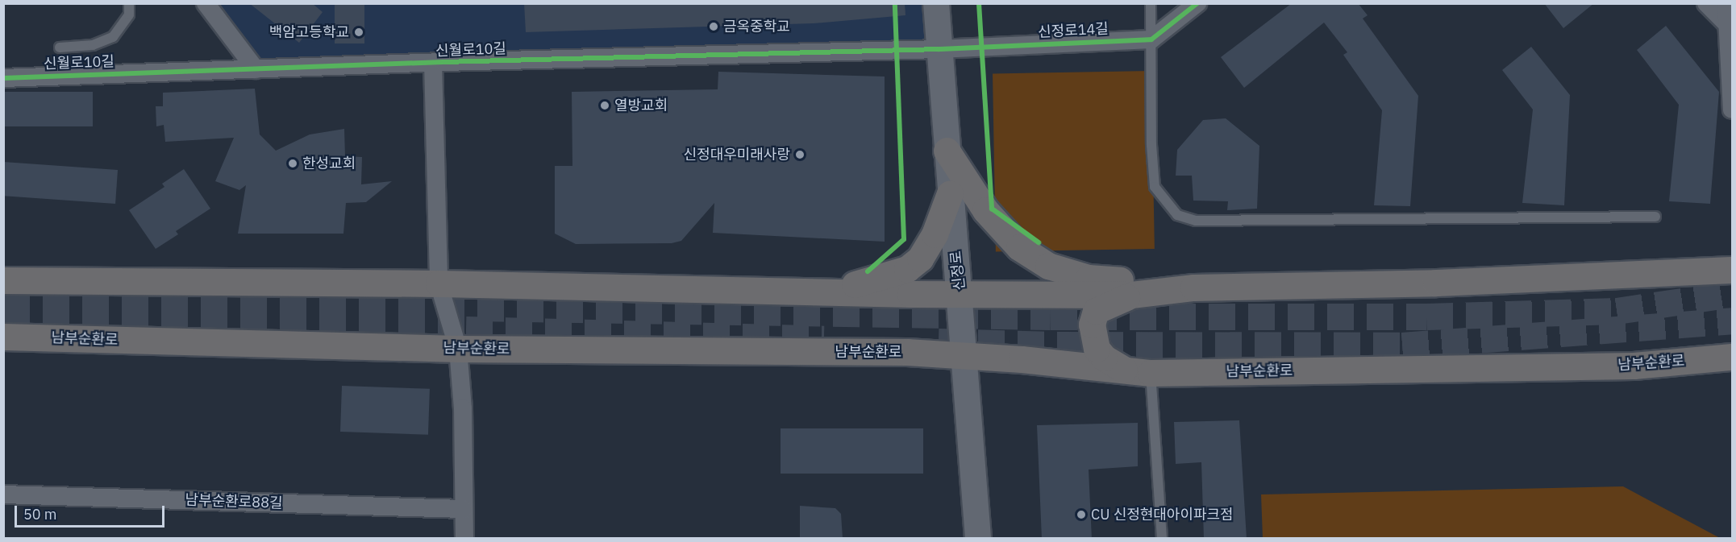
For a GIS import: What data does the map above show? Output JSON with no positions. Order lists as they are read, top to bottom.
{
  "streets": {
    "main road": ["신정로", "남부순환로"],
    "street": ["신정로14길", "신월로10길", "남부순환로88길"]
  },
  "crossings": [
    ["신정로14길", "신월로10길"],
    ["신정로14길", "신정로"],
    ["신월로10길", "신정로"],
    ["신정로", "남부순환로"]
  ],
  "places": [
    "금옥중학교",
    "백암고등학교",
    "열방교회",
    "신정대우미래사랑",
    "한성교회",
    "CU 신정현대아이파크점"
  ],
  "scale_bar": "50 m"
}
